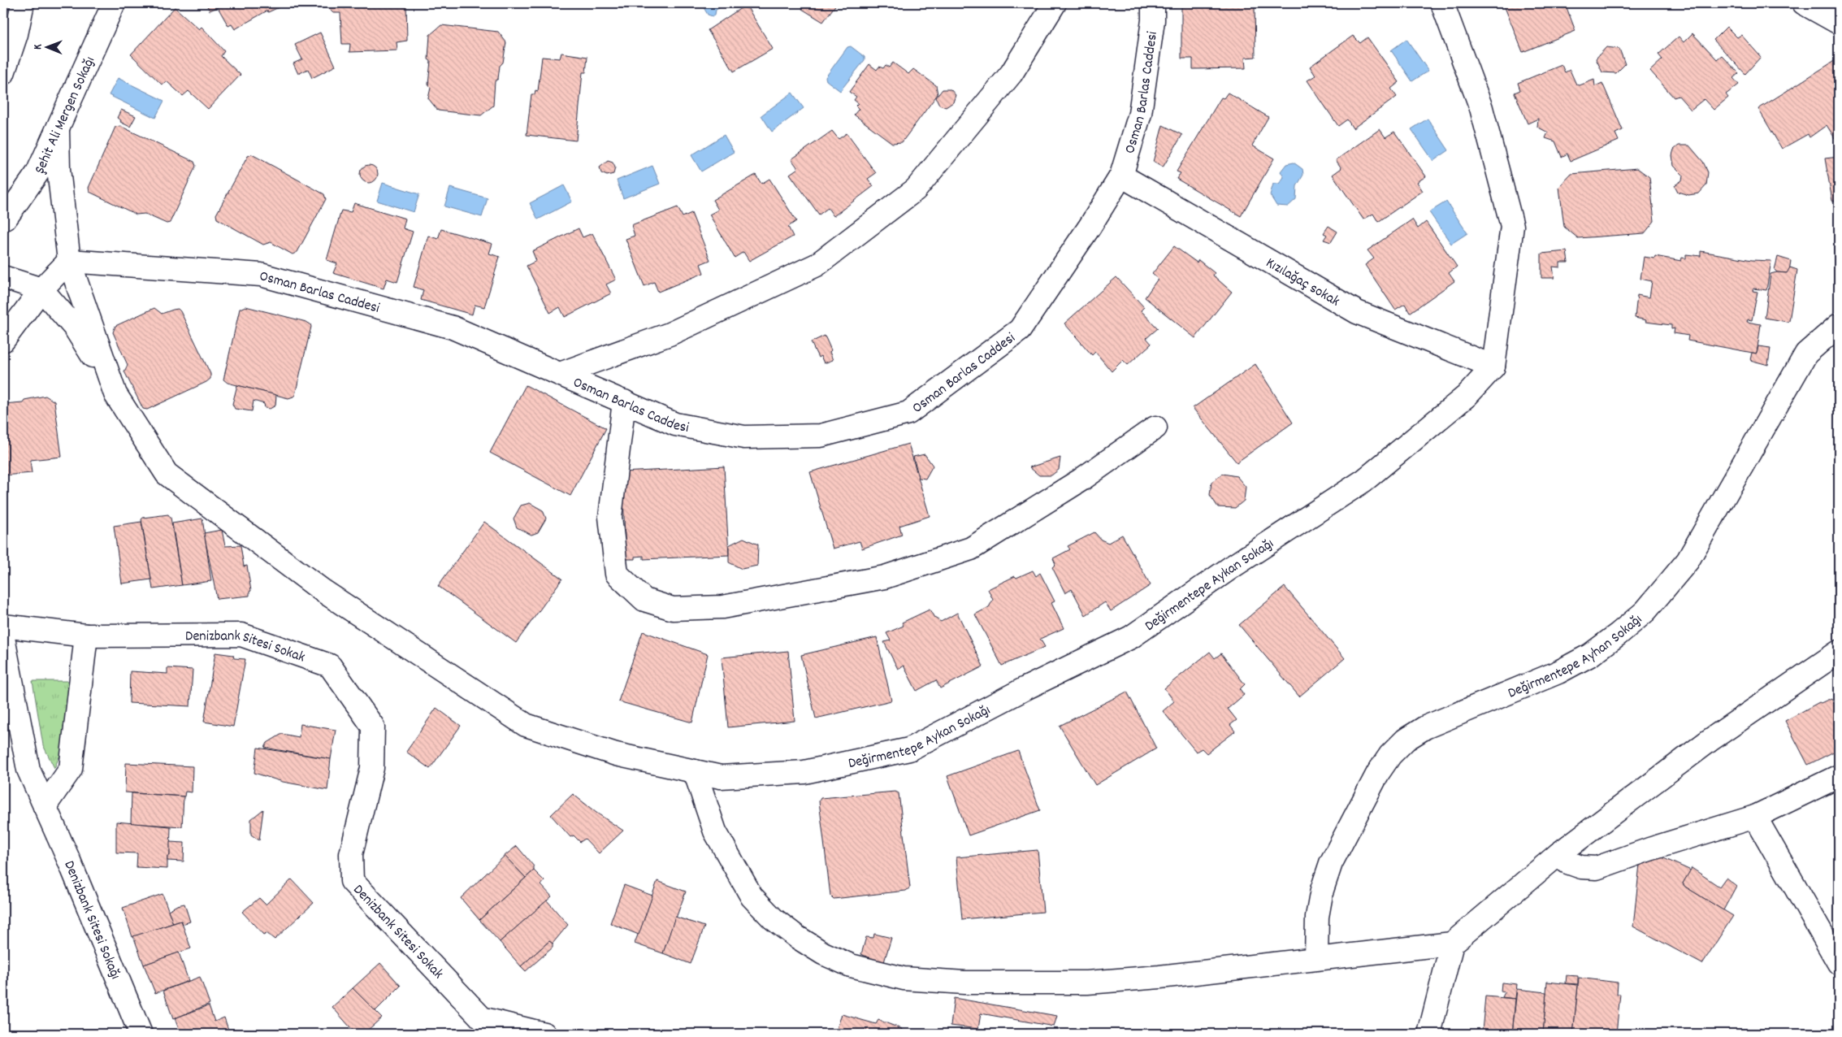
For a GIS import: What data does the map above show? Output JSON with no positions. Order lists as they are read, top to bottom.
{
  "streets": {
    "street": [
      "Osman Barlas Caddesi",
      "Şehit Ali Mergen Sokağı",
      "Kızılağaç sokak",
      "Değirmentepe Aykan Sokağı",
      "Denizbank Sitesi Sokak",
      "Değirmentepe Ayhan Sokağı",
      "Denizbank Sitesi Sokağı"
    ]
  },
  "crossings": [
    ["Osman Barlas Caddesi", "Kızılağaç sokak"],
    ["Kızılağaç sokak", "Değirmentepe Aykan Sokağı"]
  ],
  "north": "left"
}
